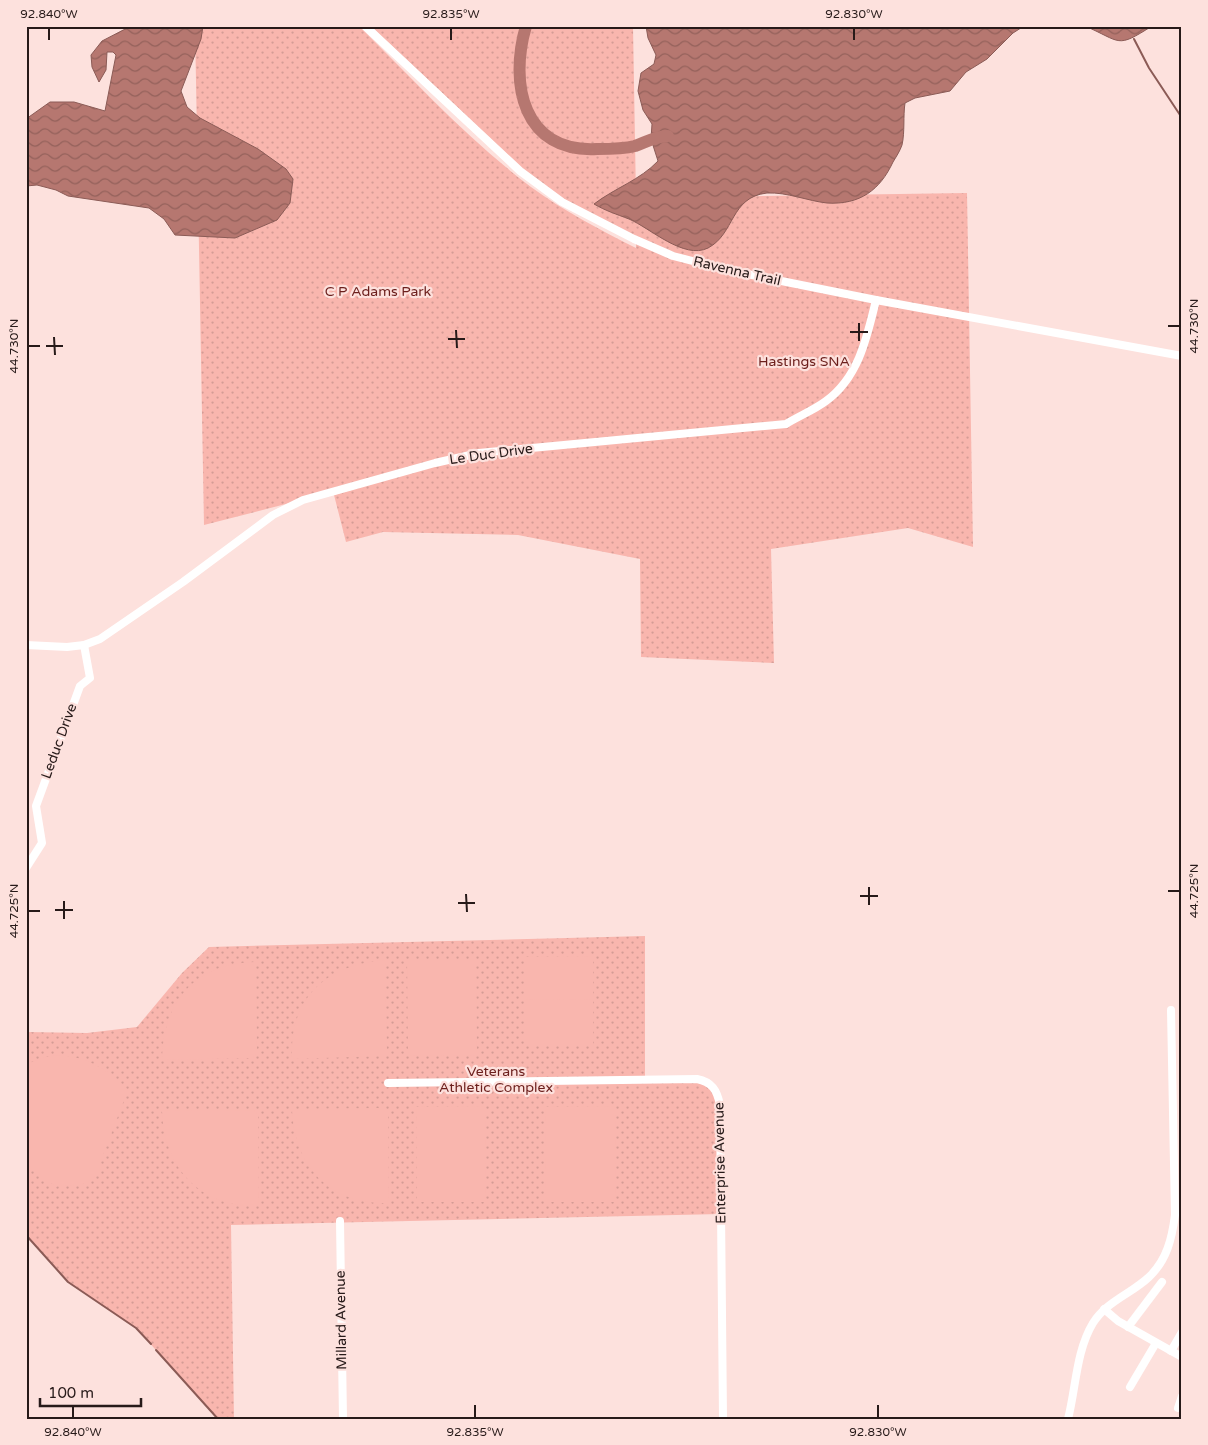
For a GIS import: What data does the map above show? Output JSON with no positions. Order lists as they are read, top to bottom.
{
  "streets": {
    "street": [
      "Ravenna Trail",
      "Le Duc Drive",
      "Leduc Drive",
      "Enterprise Avenue",
      "Millard Avenue"
    ]
  },
  "crossings": [
    ["Ravenna Trail", "Le Duc Drive"],
    ["Le Duc Drive", "Leduc Drive"]
  ],
  "parks": ["C P Adams Park", "Hastings SNA", "Veterans Athletic Complex"],
  "scale_bar": "100 m",
  "coordinates": [
    "92.840°W",
    "92.835°W",
    "92.830°W",
    "44.730°N",
    "44.725°N"
  ]
}
